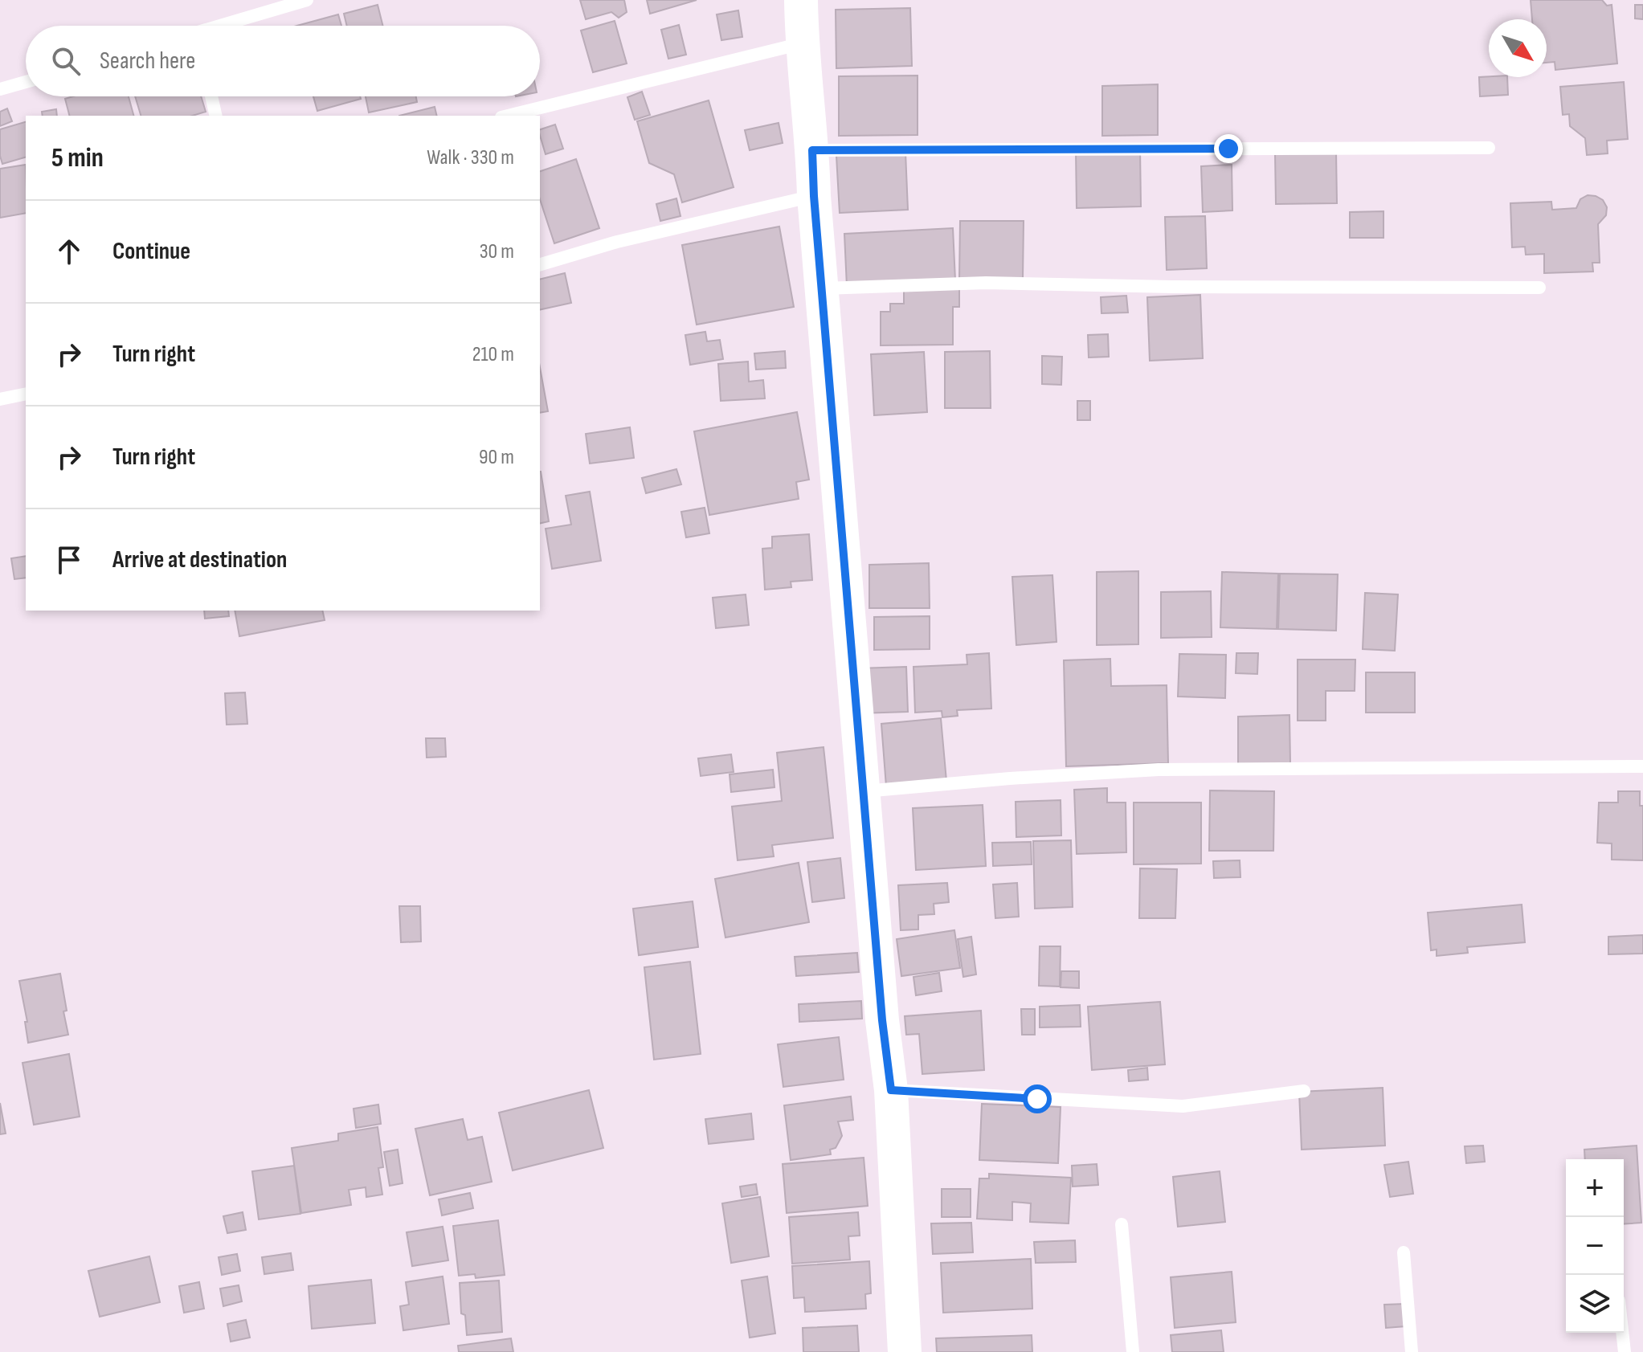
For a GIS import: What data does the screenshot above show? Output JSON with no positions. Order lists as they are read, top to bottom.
{
  "north": "bottom right",
  "page": {
    "search": "Search here",
    "heading": ["5 min", "Walk · 330 m"],
    "list": [
      ["Continue", "30 m"],
      ["Turn right", "210 m"],
      ["Turn right", "90 m"],
      "Arrive at destination"
    ],
    "map_buttons": ["+", "−"]
  }
}
